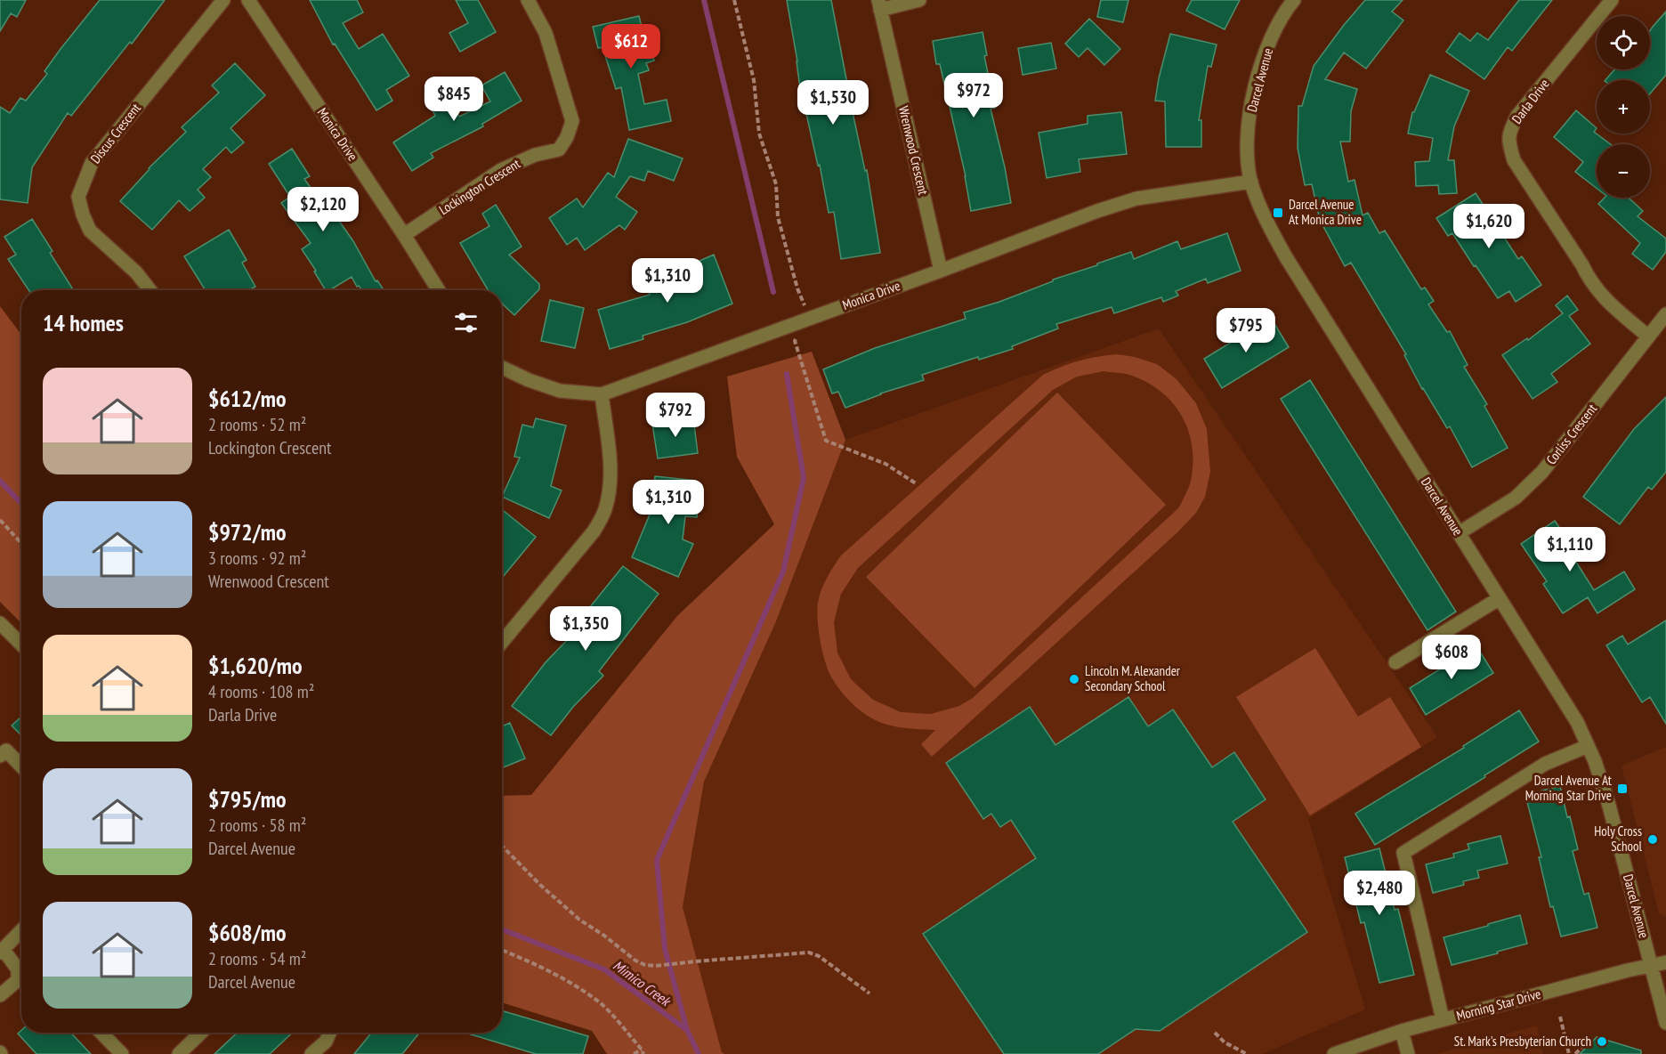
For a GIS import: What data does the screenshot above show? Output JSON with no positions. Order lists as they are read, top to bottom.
{
  "streets": {
    "street": [
      "Darcel Avenue",
      "Darla Drive",
      "Discus Crescent",
      "Monica Drive",
      "Wrenwood Crescent",
      "Lockington Crescent",
      "Corliss Crescent",
      "Morning Star Drive"
    ]
  },
  "crossings": [
    ["Darcel Avenue", "Monica Drive"],
    ["Darcel Avenue", "Corliss Crescent"],
    ["Darcel Avenue", "Morning Star Drive"],
    ["Darla Drive", "Corliss Crescent"],
    ["Monica Drive", "Wrenwood Crescent"],
    ["Monica Drive", "Lockington Crescent"]
  ],
  "water": ["Mimico Creek"],
  "places": {
    "transit": ["Darcel Avenue At Monica Drive", "Darcel Avenue At Morning Star Drive"],
    "other": ["Lincoln M. Alexander Secondary School", "Holy Cross School", "St. Mark's Presbyterian Church"]
  },
  "page": {
    "map_buttons": ["+", "−"],
    "price": [
      "$612",
      "$972",
      "$845",
      "$1,530",
      "$2,120",
      "$1,620",
      "$1,310",
      "$795",
      "$792",
      "$1,310",
      "$1,110",
      "$1,350",
      "$608",
      "$2,480"
    ],
    "heading": "14 homes",
    "list": [
      {
        "name": "$612/mo",
        "note": "2 rooms · 52 m² · Lockington Crescent"
      },
      {
        "name": "$972/mo",
        "note": "3 rooms · 92 m² · Wrenwood Crescent"
      },
      {
        "name": "$1,620/mo",
        "note": "4 rooms · 108 m² · Darla Drive"
      },
      {
        "name": "$795/mo",
        "note": "2 rooms · 58 m² · Darcel Avenue"
      },
      {
        "name": "$608/mo",
        "note": "2 rooms · 54 m² · Darcel Avenue"
      }
    ]
  }
}
